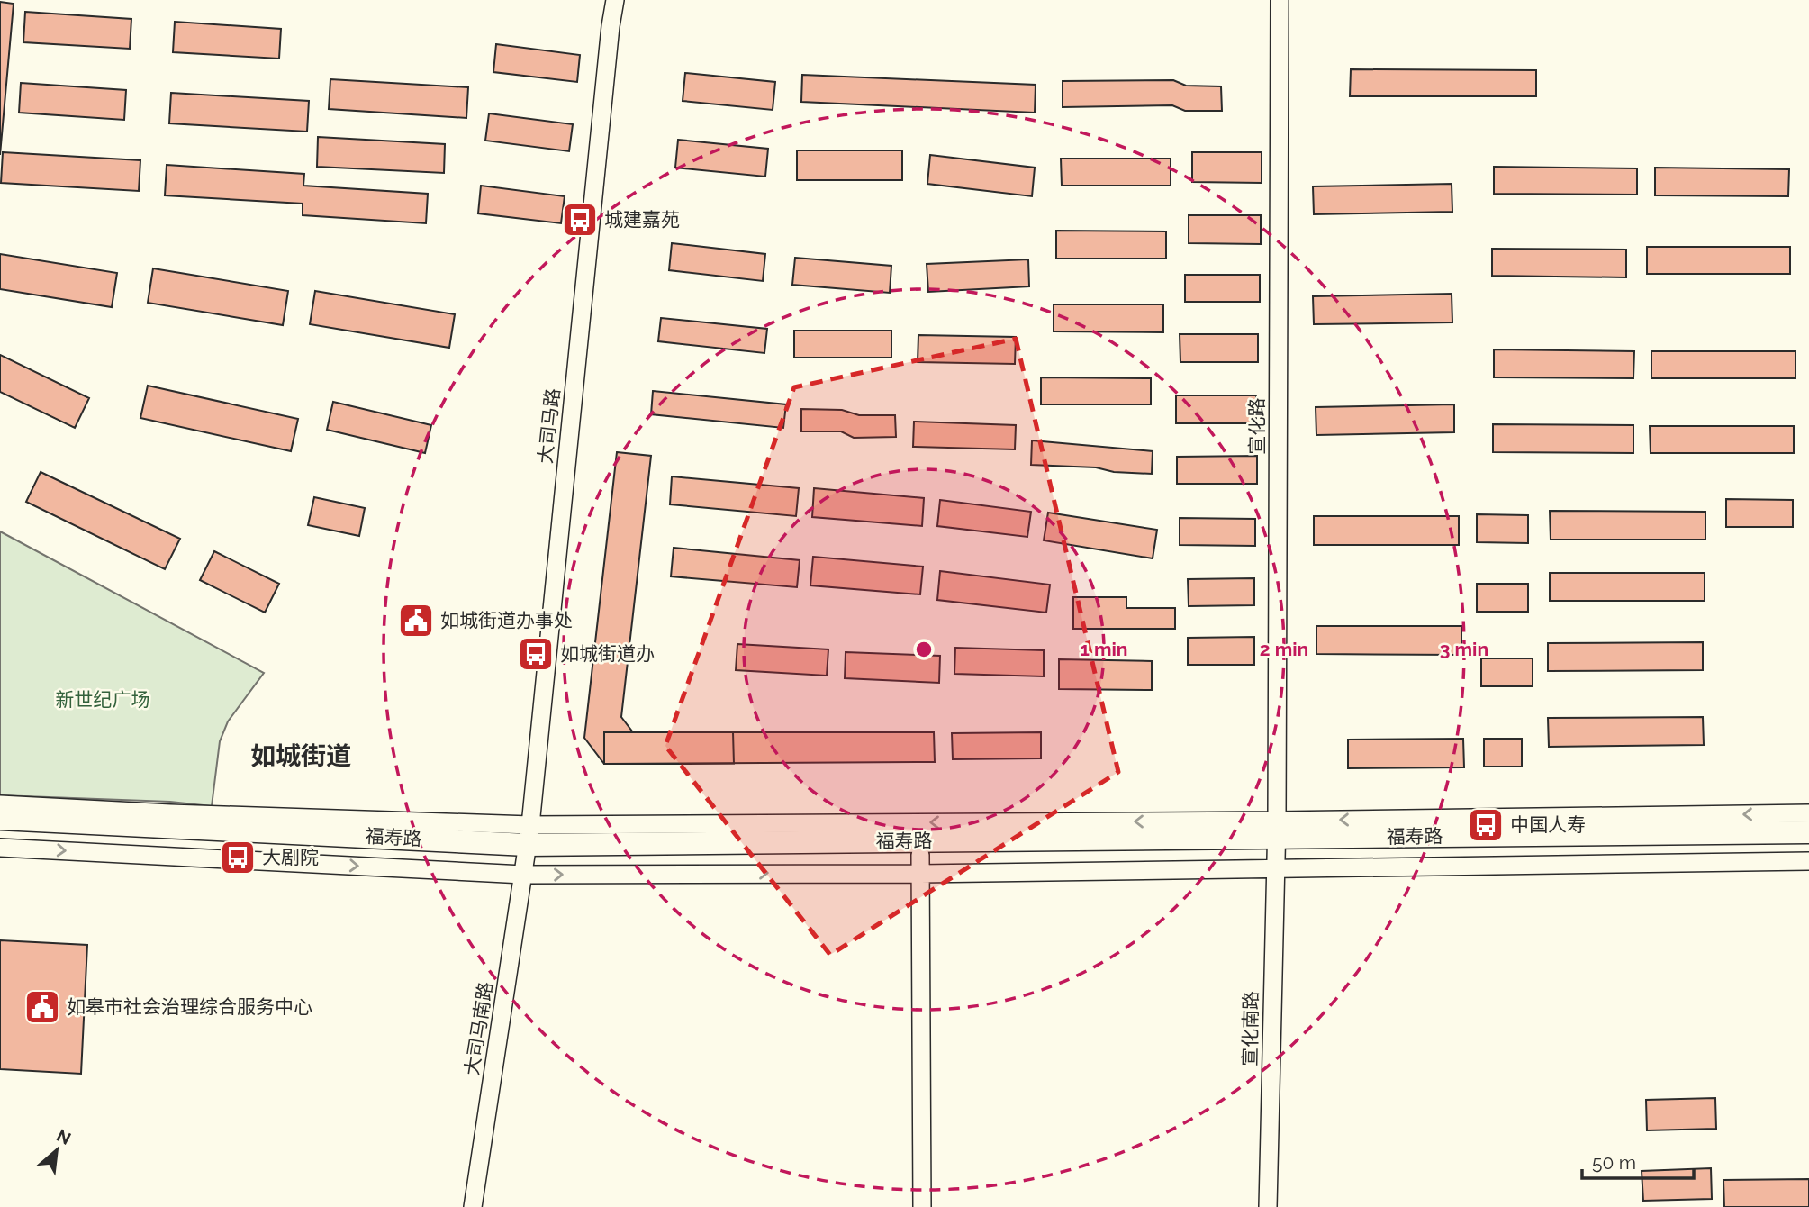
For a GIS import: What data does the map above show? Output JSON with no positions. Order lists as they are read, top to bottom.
{
  "streets": {
    "main road": ["福寿路"],
    "street": [
      "大司马路",
      "宣化路",
      "大司马南路",
      "宣化南路"
    ]
  },
  "crossings": [
    ["大司马路", "福寿路"],
    ["大司马路", "大司马南路"],
    ["宣化路", "福寿路"],
    ["宣化路", "宣化南路"],
    ["福寿路", "大司马南路"],
    ["福寿路", "宣化南路"]
  ],
  "districts": ["如城街道"],
  "parks": ["新世纪广场"],
  "places": {
    "bus stop": [
      "城建嘉苑",
      "如城街道办",
      "中国人寿",
      "大剧院"
    ],
    "public building": ["如城街道办事处", "如皋市社会治理综合服务中心"]
  },
  "scale_bar": "50 m",
  "north": "top right",
  "rings": ["1 min", "2 min", "3 min"]
}
